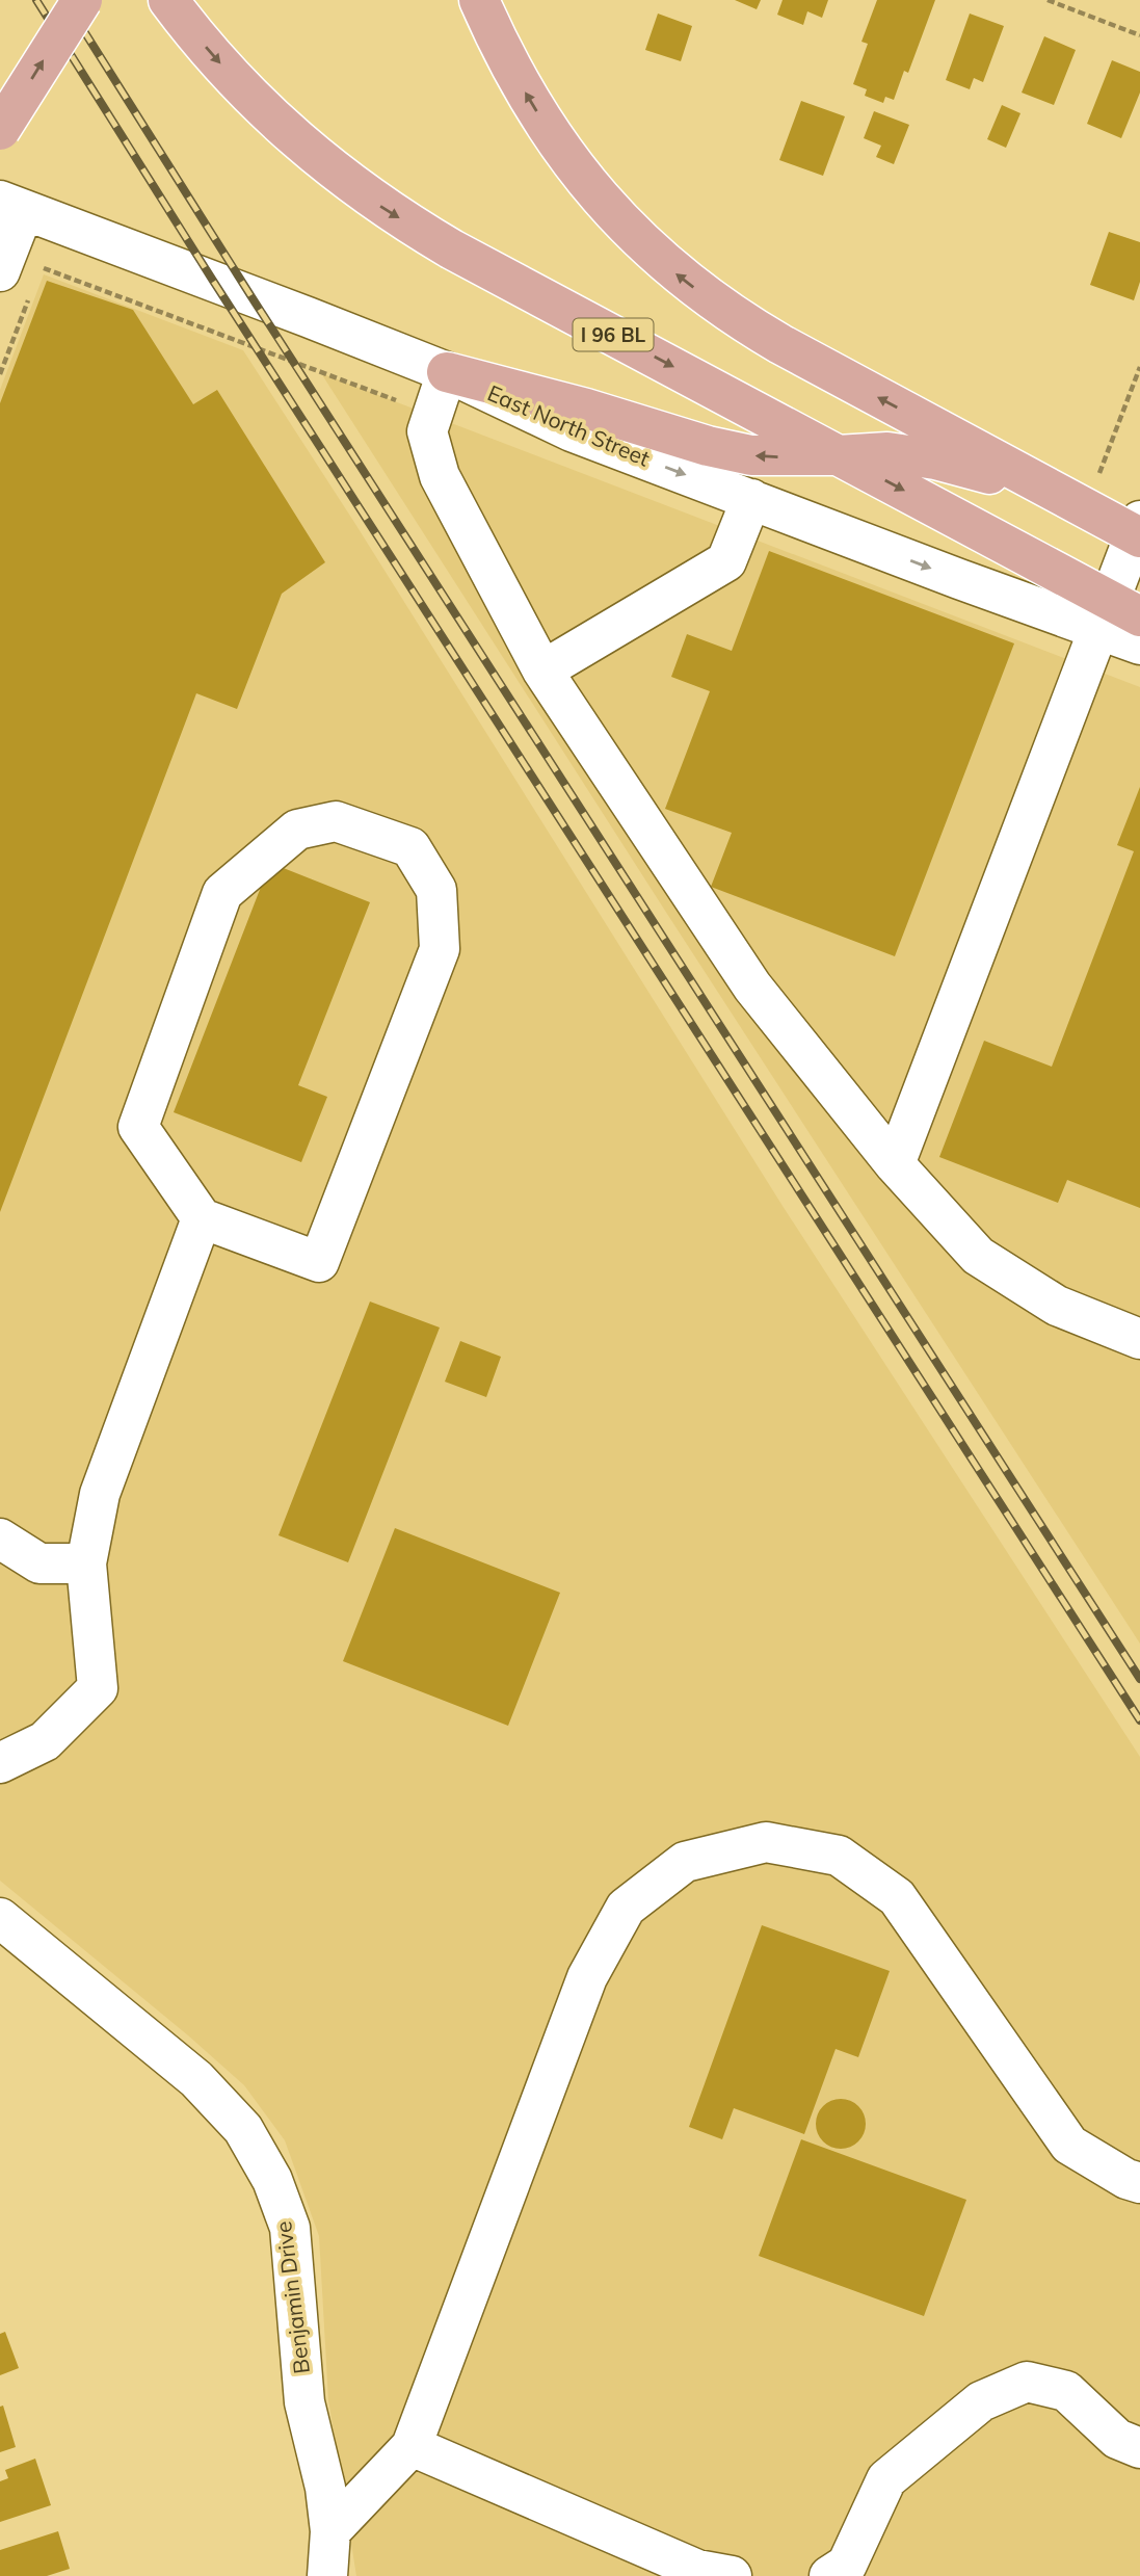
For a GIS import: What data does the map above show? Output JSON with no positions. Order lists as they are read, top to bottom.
{
  "streets": {
    "main road": ["I 96 BL"],
    "street": ["East North Street", "Benjamin Drive"]
  },
  "crossings": [
    ["I 96 BL", "East North Street"]
  ],
  "one_way": ["East North Street"]
}
